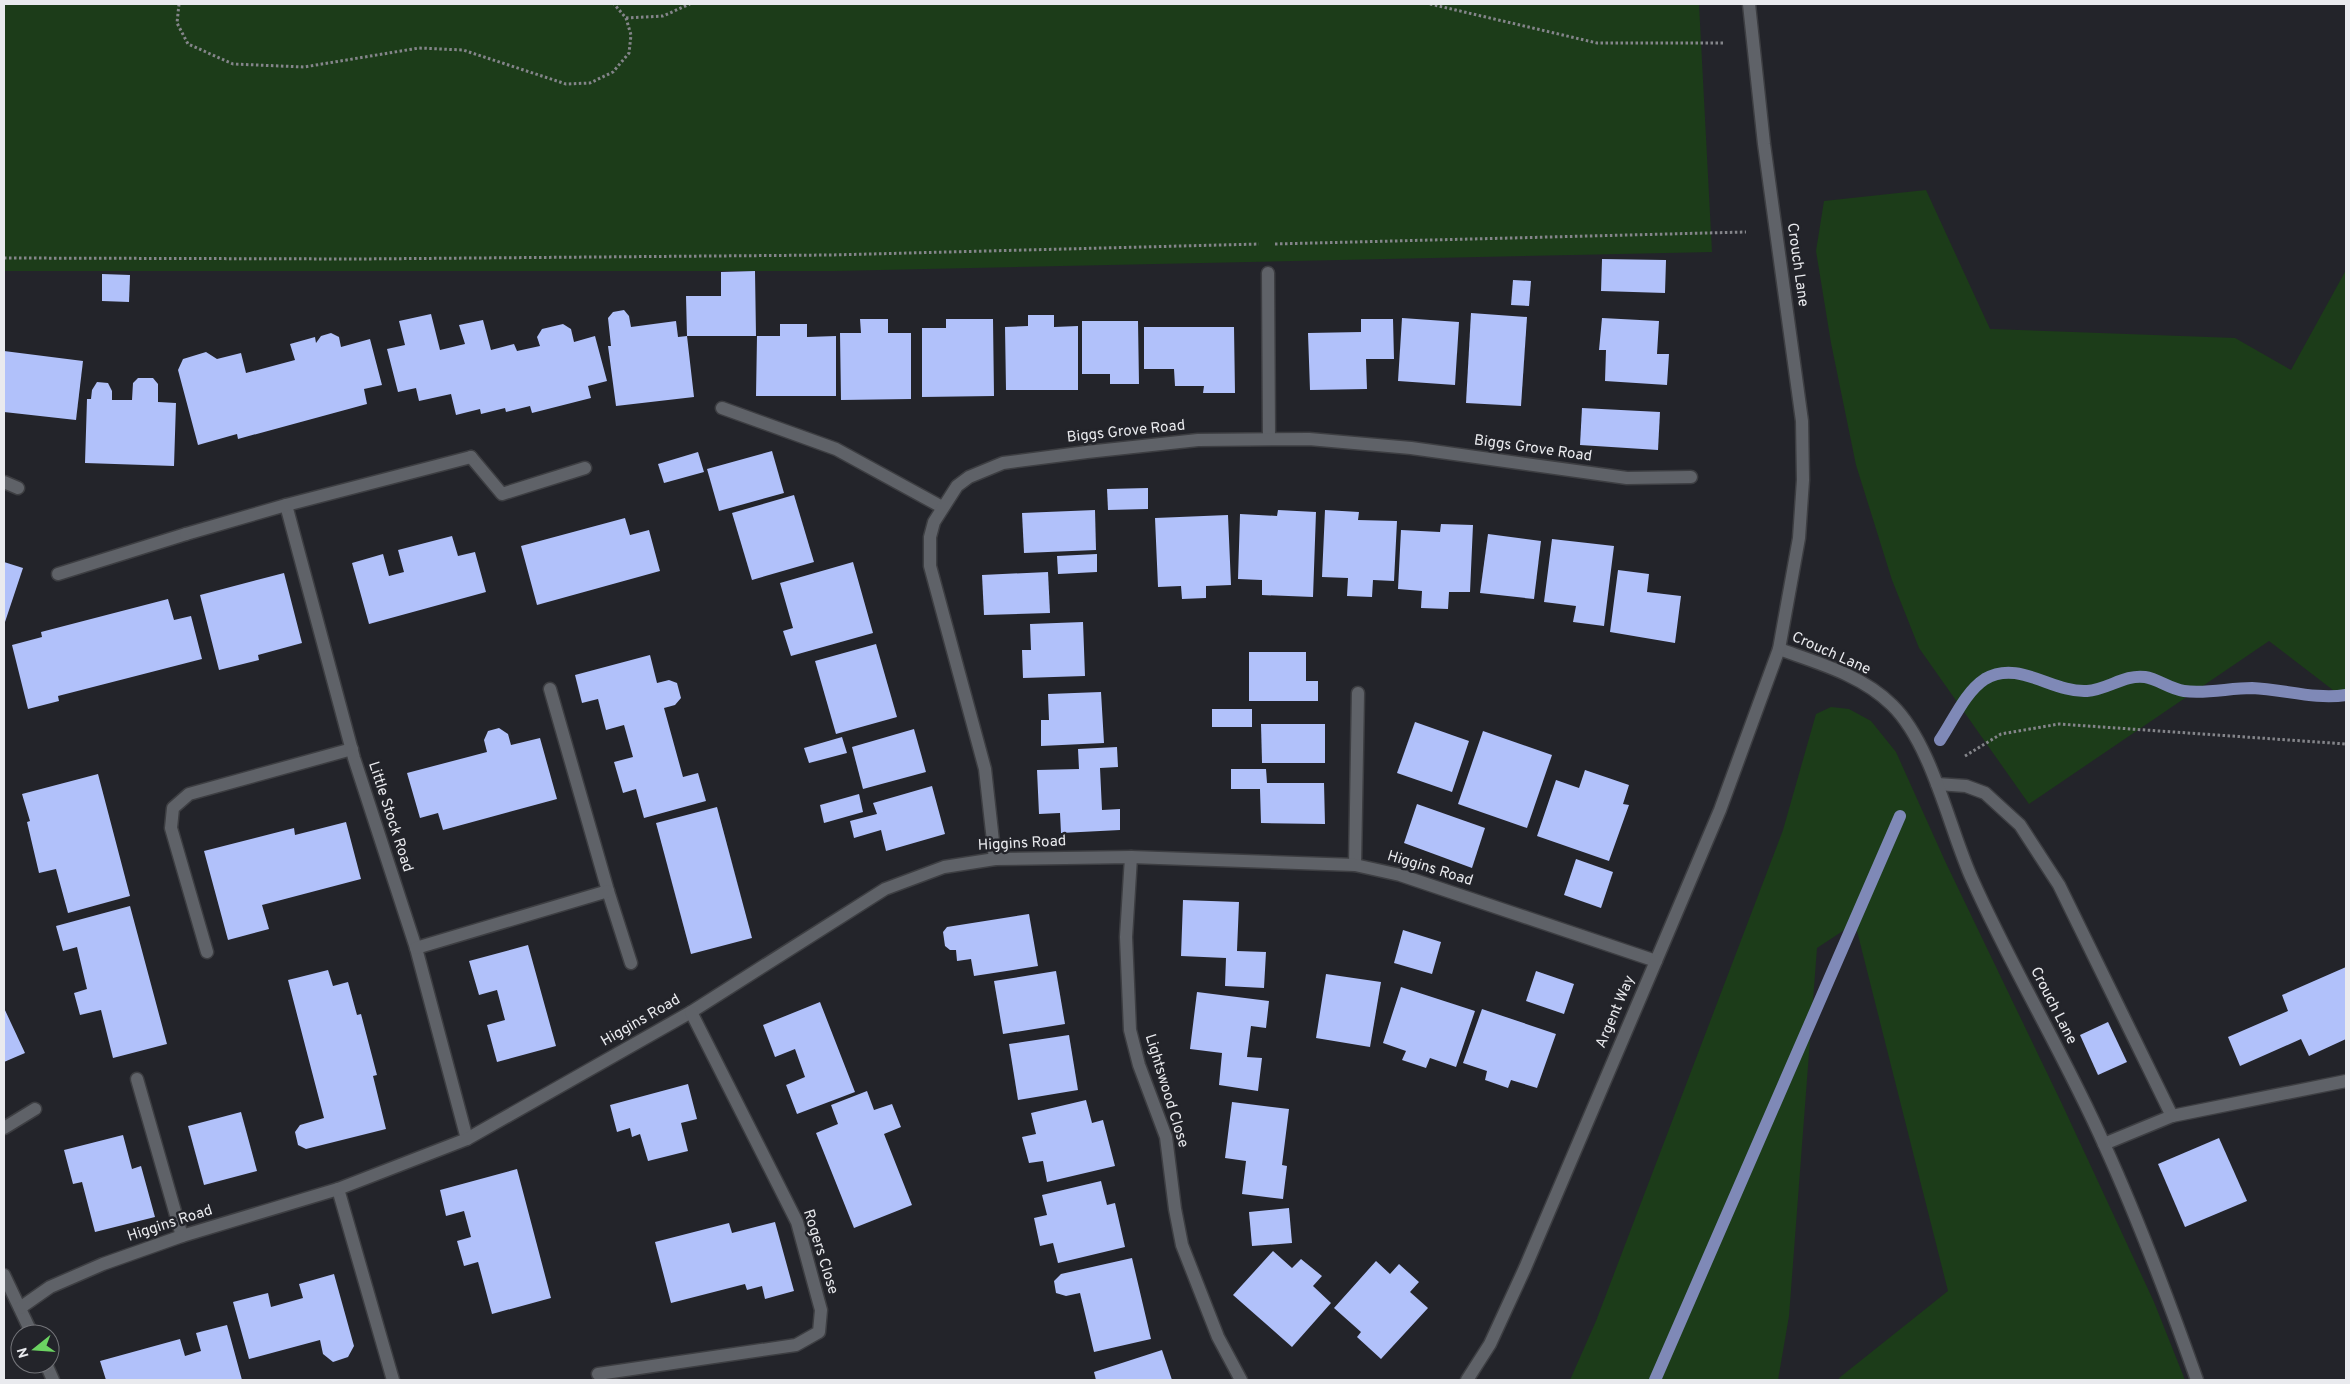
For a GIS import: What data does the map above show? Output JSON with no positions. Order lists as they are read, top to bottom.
{
  "streets": {
    "street": [
      "Crouch Lane",
      "Biggs Grove Road",
      "Little Stock Road",
      "Higgins Road",
      "Argent Way",
      "Lightswood Close",
      "Rogers Close"
    ]
  },
  "crossings": [
    ["Crouch Lane", "Argent Way"],
    ["Biggs Grove Road", "Higgins Road"],
    ["Little Stock Road", "Higgins Road"],
    ["Higgins Road", "Argent Way"],
    ["Higgins Road", "Lightswood Close"],
    ["Higgins Road", "Rogers Close"]
  ],
  "north": "left"
}
